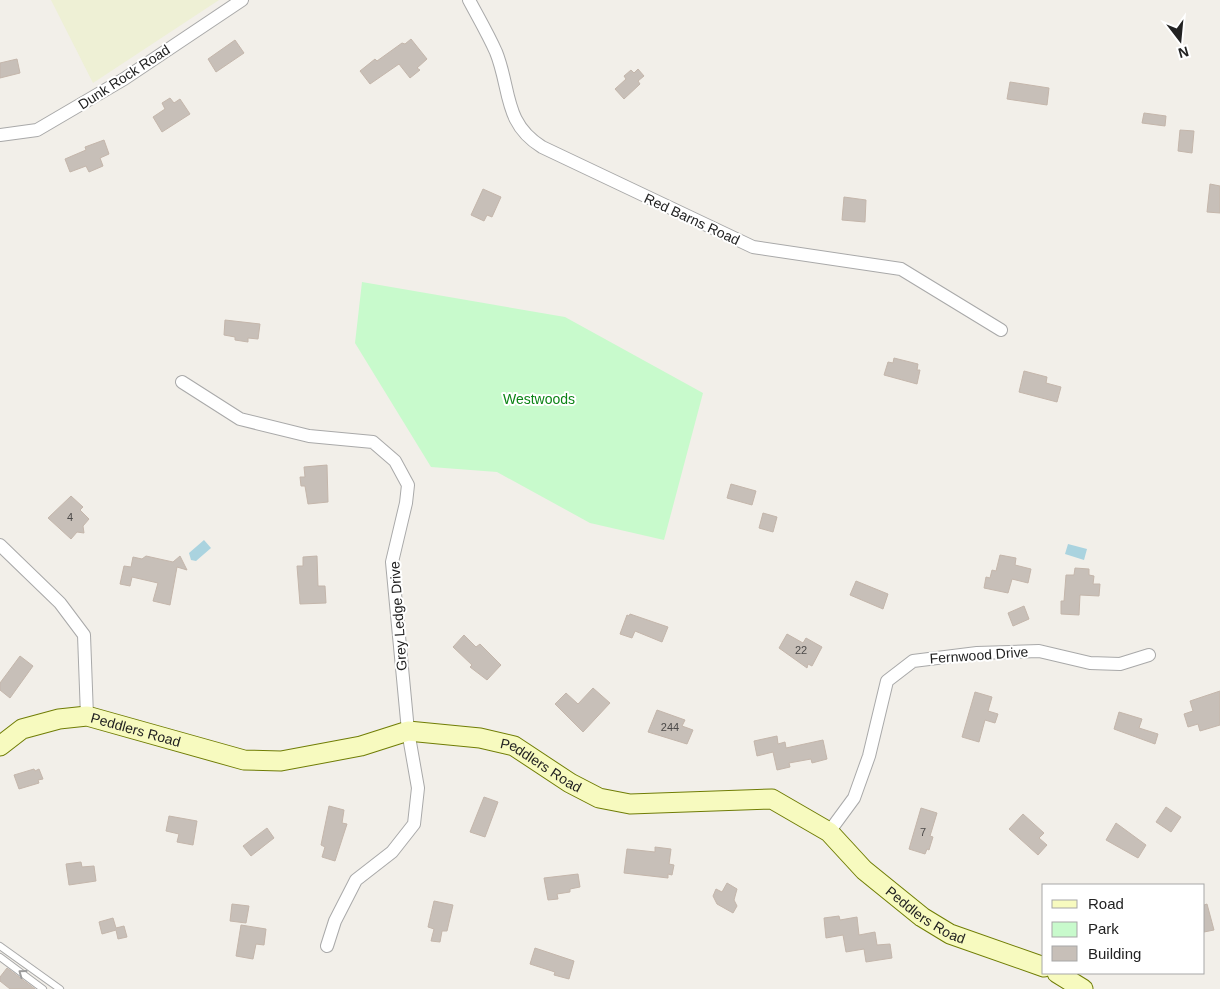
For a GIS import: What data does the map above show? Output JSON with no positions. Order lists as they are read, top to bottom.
{
  "streets": {
    "street": [
      "Dunk Rock Road",
      "Red Barns Road",
      "Grey Ledge Drive",
      "Fernwood Drive",
      "Peddlers Road"
    ]
  },
  "crossings": [
    ["Grey Ledge Drive", "Peddlers Road"],
    ["Fernwood Drive", "Peddlers Road"]
  ],
  "parks": ["Westwoods"],
  "house_numbers": [
    "4",
    "22",
    "244",
    "7"
  ],
  "legend": ["Road", "Park", "Building"],
  "north": "bottom"
}
